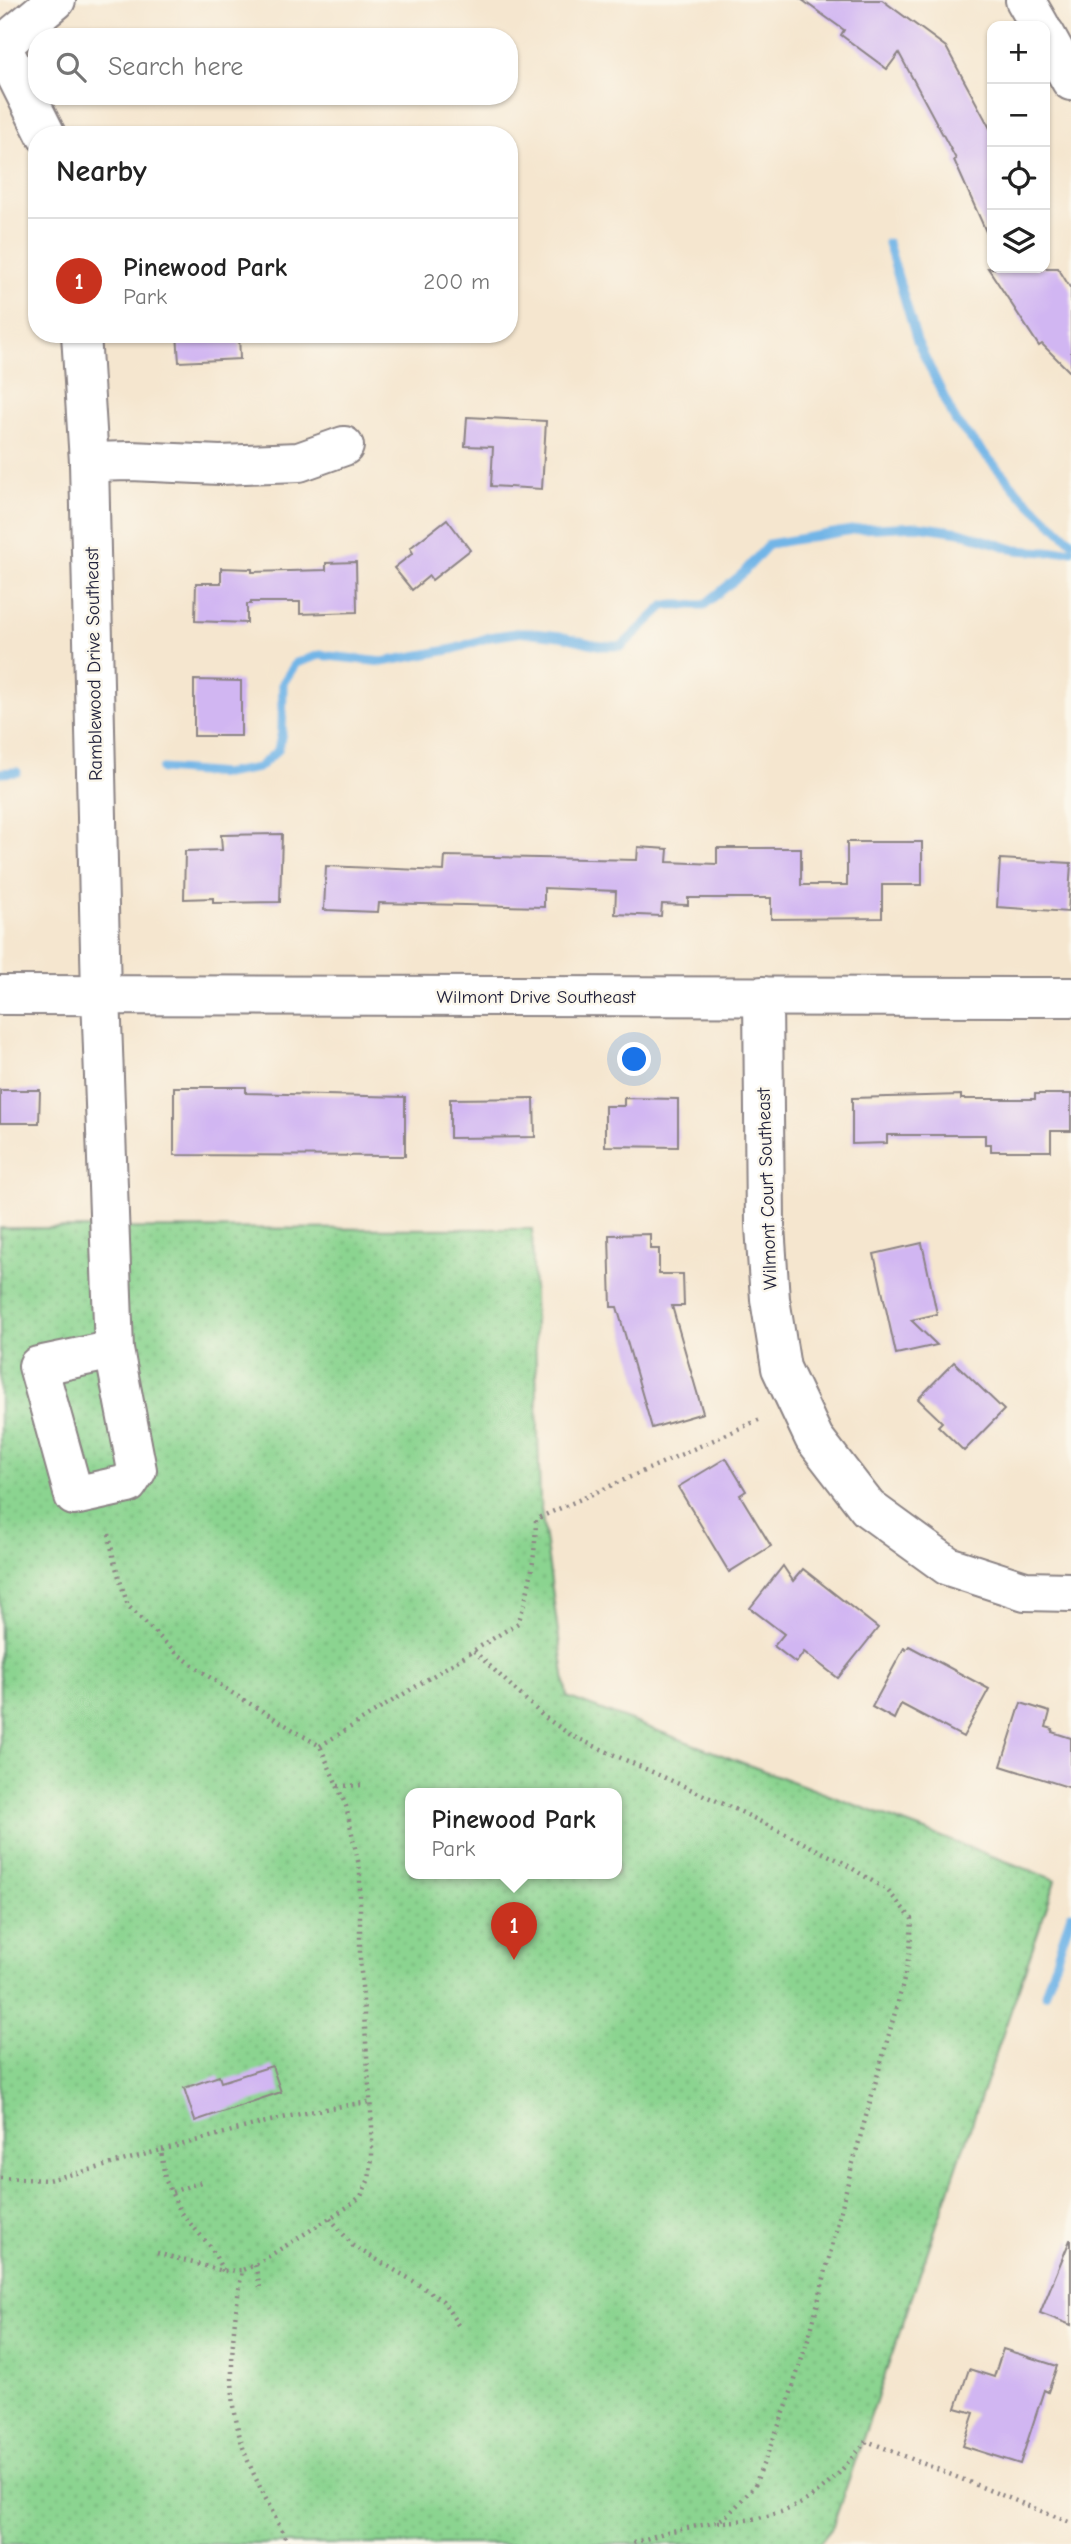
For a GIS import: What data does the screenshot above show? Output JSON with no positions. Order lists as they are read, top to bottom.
{
  "streets": {
    "street": ["Ramblewood Drive Southeast", "Wilmont Drive Southeast", "Wilmont Court Southeast"]
  },
  "crossings": [
    ["Ramblewood Drive Southeast", "Wilmont Drive Southeast"],
    ["Wilmont Drive Southeast", "Wilmont Court Southeast"]
  ],
  "page": {
    "map_buttons": ["+", "−"],
    "search": "Search here",
    "heading": "Nearby",
    "list": [
      {
        "mark": "1",
        "name": "Pinewood Park",
        "note": "Park",
        "value": "200 m"
      }
    ],
    "popup": ["Pinewood Park", "Park"],
    "pins": "1"
  }
}
